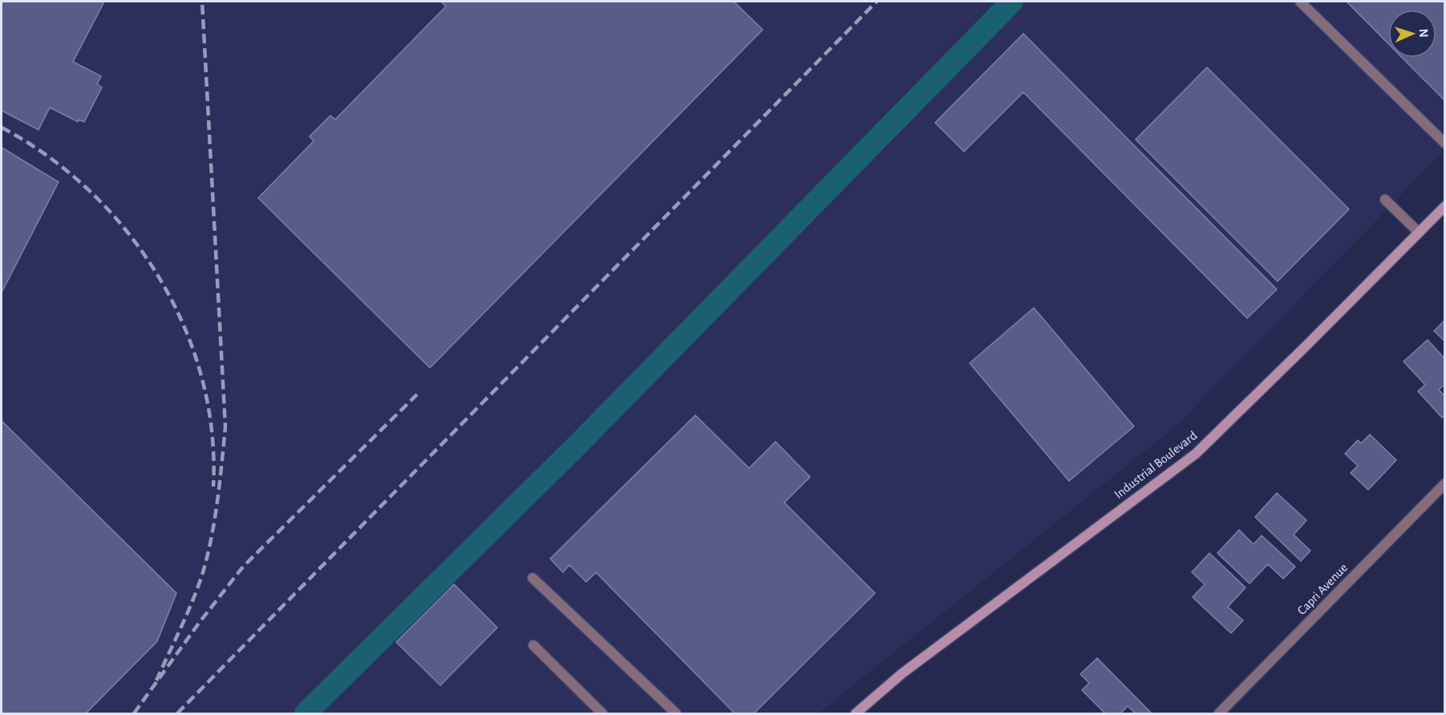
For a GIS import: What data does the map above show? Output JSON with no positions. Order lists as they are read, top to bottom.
{
  "streets": {
    "main road": ["Industrial Boulevard"],
    "street": ["Capri Avenue"]
  },
  "north": "right"
}
